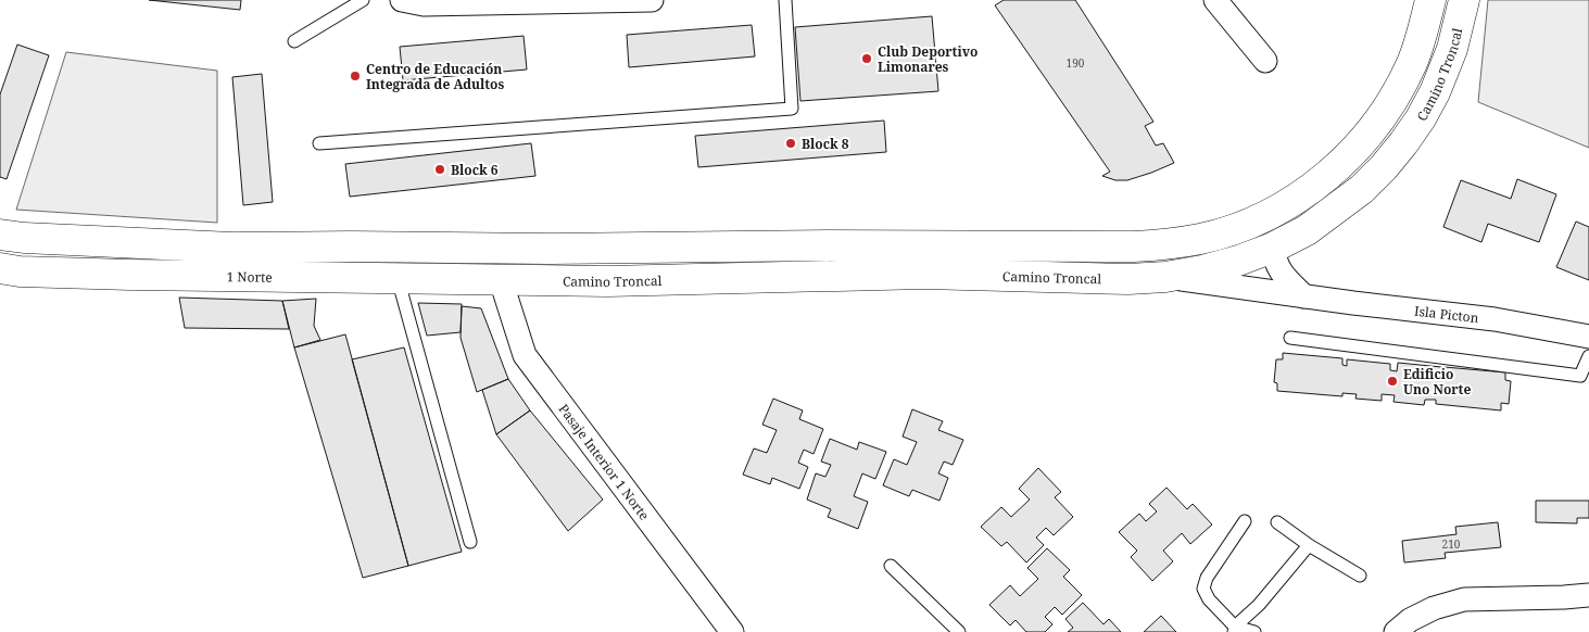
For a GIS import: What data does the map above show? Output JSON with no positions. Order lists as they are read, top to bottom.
{
  "streets": {
    "main road": ["Camino Troncal", "1 Norte"],
    "street": ["Isla Picton", "Pasaje Interior 1 Norte"]
  },
  "crossings": [
    ["Camino Troncal", "1 Norte"],
    ["Camino Troncal", "Isla Picton"],
    ["Camino Troncal", "Pasaje Interior 1 Norte"],
    ["1 Norte", "Pasaje Interior 1 Norte"]
  ],
  "places": [
    "Club Deportivo Limonares",
    "Centro de Educación Integrada de Adultos",
    "Block 8",
    "Block 6",
    "Edificio Uno Norte"
  ],
  "house_numbers": ["190", "210"]
}
